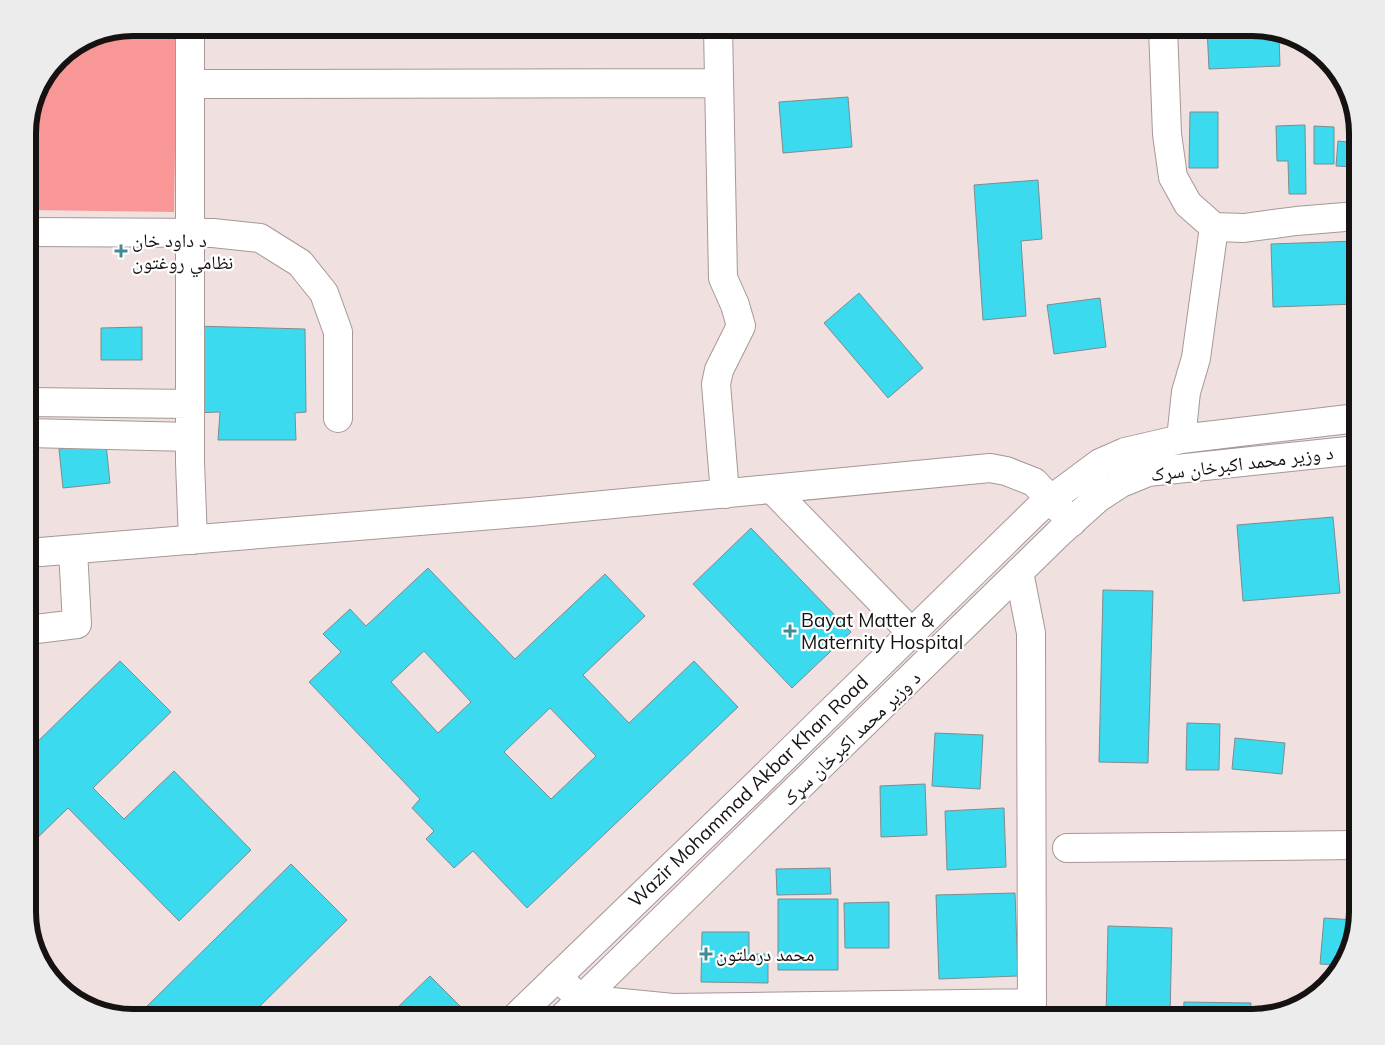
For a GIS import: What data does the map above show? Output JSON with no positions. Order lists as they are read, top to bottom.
{
  "streets": {
    "street": ["د وزیر محمد اکبرخان سړک", "Wazir Mohammad Akbar Khan Road"]
  },
  "places": {
    "health": ["د داود خان نظامي روغتون", "Bayat Matter & Maternity Hospital", "محمد درملتون"]
  }
}
